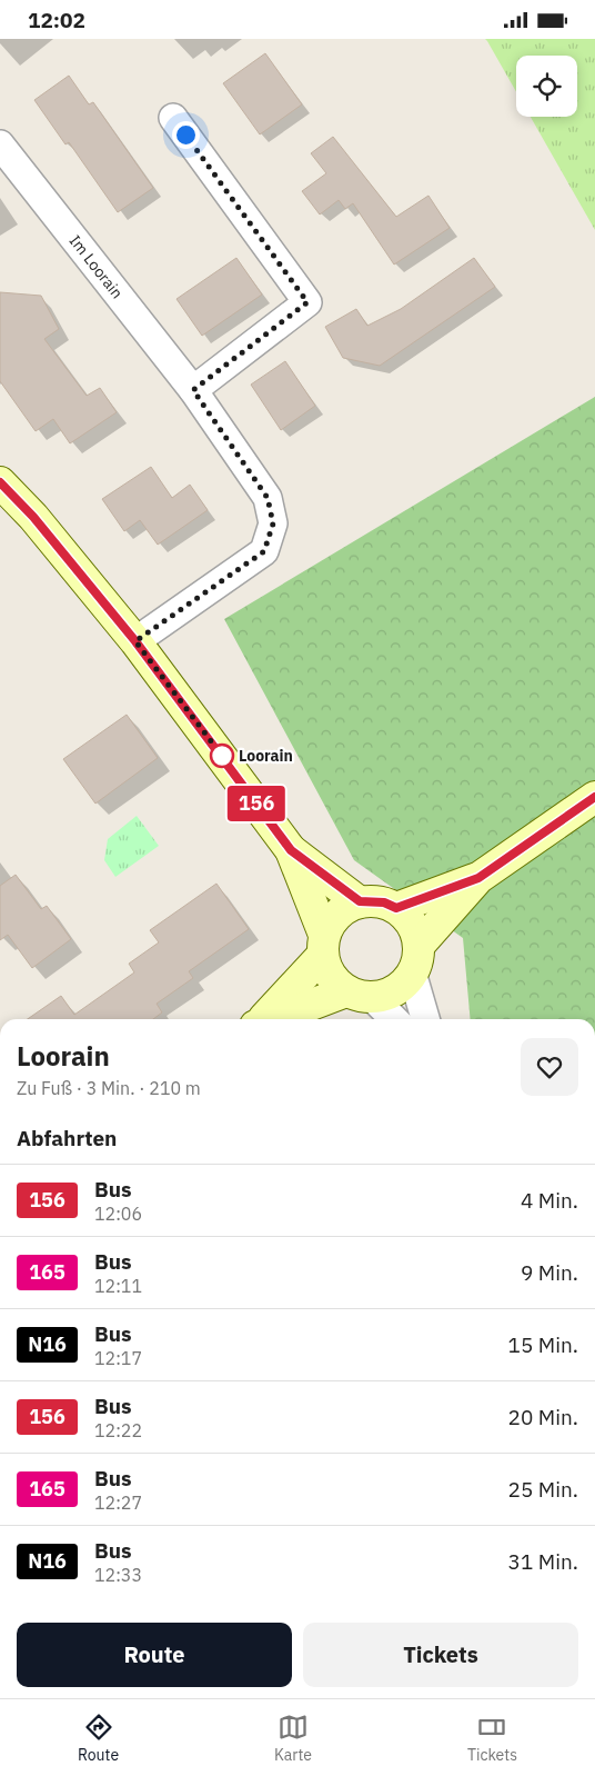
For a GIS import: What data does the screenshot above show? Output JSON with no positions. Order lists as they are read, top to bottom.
{
  "streets": {
    "street": ["Im Loorain"]
  },
  "places": ["Loorain"],
  "lines": ["bus line 156"],
  "page": {
    "status": "12:02",
    "on_map": "156",
    "heading": [
      ["Loorain", "Zu Fuß · 3 Min. · 210 m"],
      "Abfahrten"
    ],
    "list": [
      {
        "mark": "156",
        "name": "Bus",
        "note": "12:06",
        "value": "4 Min."
      },
      {
        "mark": "165",
        "name": "Bus",
        "note": "12:11",
        "value": "9 Min."
      },
      {
        "mark": "N16",
        "name": "Bus",
        "note": "12:17",
        "value": "15 Min."
      },
      {
        "mark": "156",
        "name": "Bus",
        "note": "12:22",
        "value": "20 Min."
      },
      {
        "mark": "165",
        "name": "Bus",
        "note": "12:27",
        "value": "25 Min."
      },
      {
        "mark": "N16",
        "name": "Bus",
        "note": "12:33",
        "value": "31 Min."
      }
    ],
    "buttons": ["Route", "Tickets"],
    "tabs": ["Route", "Karte", "Tickets"]
  }
}
